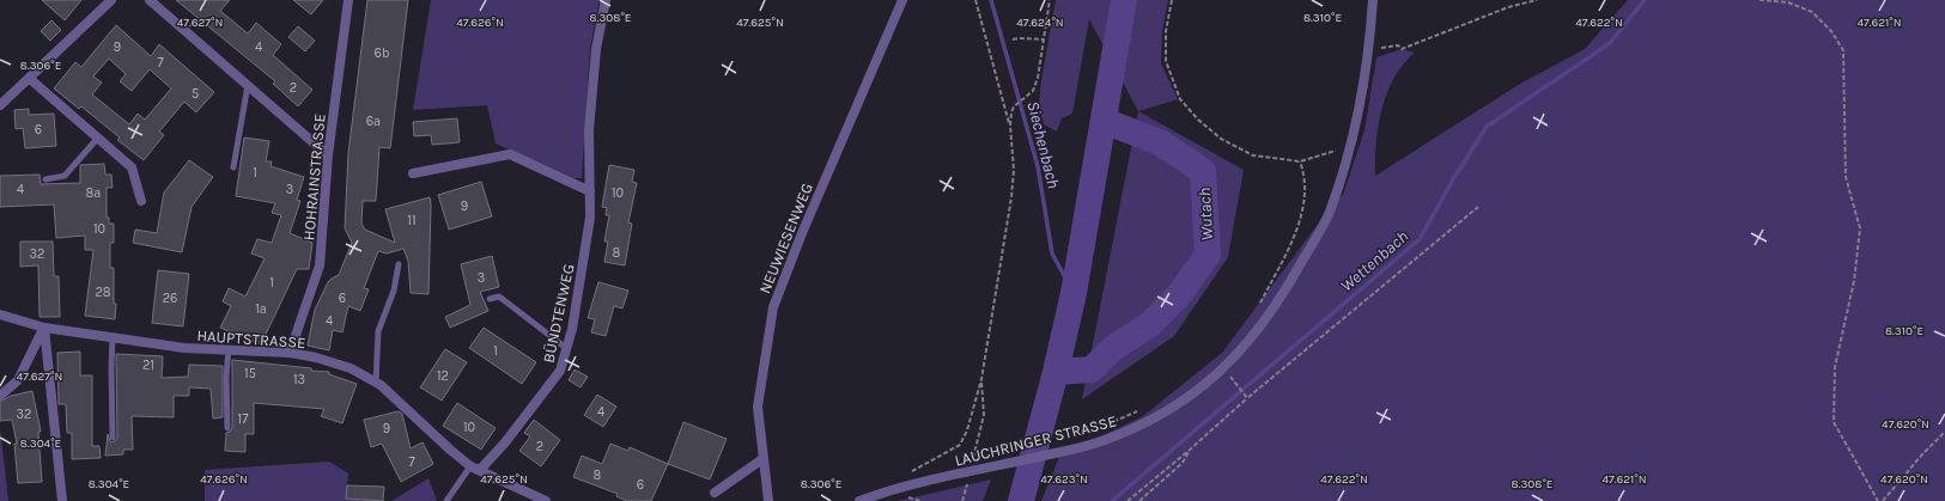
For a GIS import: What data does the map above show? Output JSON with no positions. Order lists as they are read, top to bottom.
{
  "streets": {
    "street": [
      "HOHRAINSTRASSE",
      "NEUWIESENWEG",
      "BÜNDTENWEG",
      "HAUPTSTRASSE",
      "LAUCHRINGER STRASSE"
    ]
  },
  "crossings": [
    ["HOHRAINSTRASSE", "HAUPTSTRASSE"],
    ["BÜNDTENWEG", "HAUPTSTRASSE"]
  ],
  "water": ["Siechenbach", "Wutach", "Wettenbach"],
  "house_numbers": [
    "9",
    "4",
    "6b",
    "7",
    "2",
    "5",
    "6a",
    "6",
    "1",
    "4",
    "3",
    "8a",
    "10",
    "9",
    "11",
    "10",
    "8",
    "32",
    "3",
    "1",
    "28",
    "26",
    "6",
    "1a",
    "4",
    "1",
    "21",
    "15",
    "12",
    "13",
    "4",
    "32",
    "17",
    "10",
    "9",
    "2",
    "7",
    "8",
    "6"
  ],
  "coordinates": [
    "8.308°E",
    "8.310°E",
    "47.621°N",
    "47.627°N",
    "47.626°N",
    "47.625°N",
    "47.624°N",
    "47.622°N",
    "8.306°E",
    "47.620°N",
    "8.304°E",
    "47.623°N"
  ]
}
